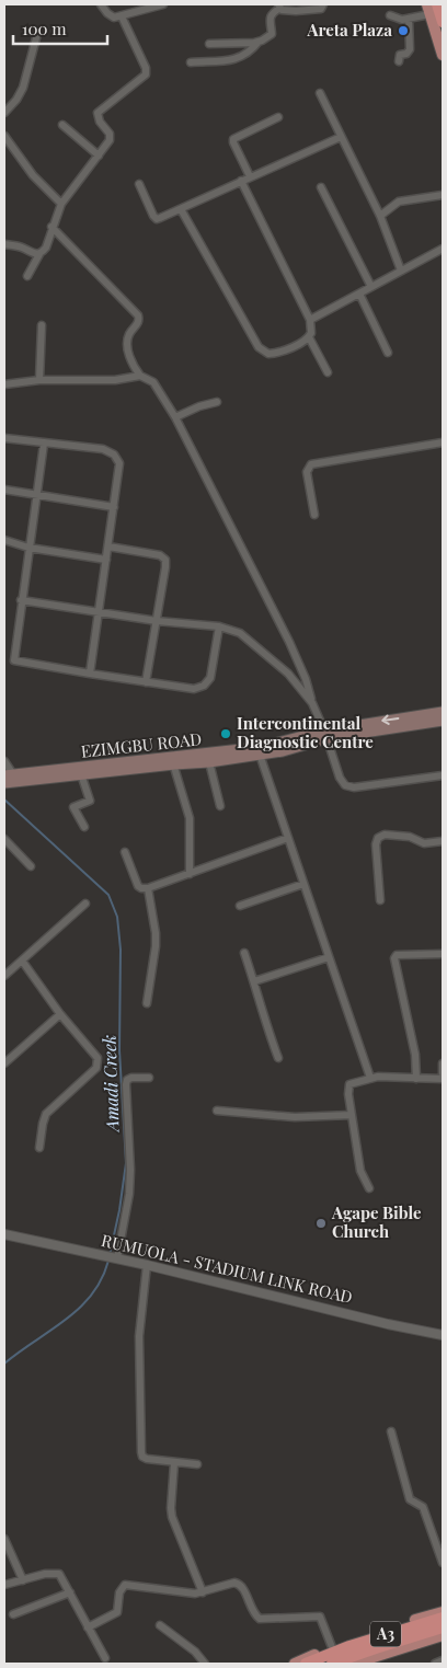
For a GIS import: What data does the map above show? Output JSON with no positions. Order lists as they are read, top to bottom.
{
  "streets": {
    "highway": ["A3"],
    "main road": ["EZIMGBU ROAD"],
    "street": ["RUMUOLA - STADIUM LINK ROAD"]
  },
  "water": ["Amadi Creek"],
  "places": ["Areta Plaza", "Intercontinental Diagnostic Centre", "Agape Bible Church"],
  "scale_bar": "100 m"
}
